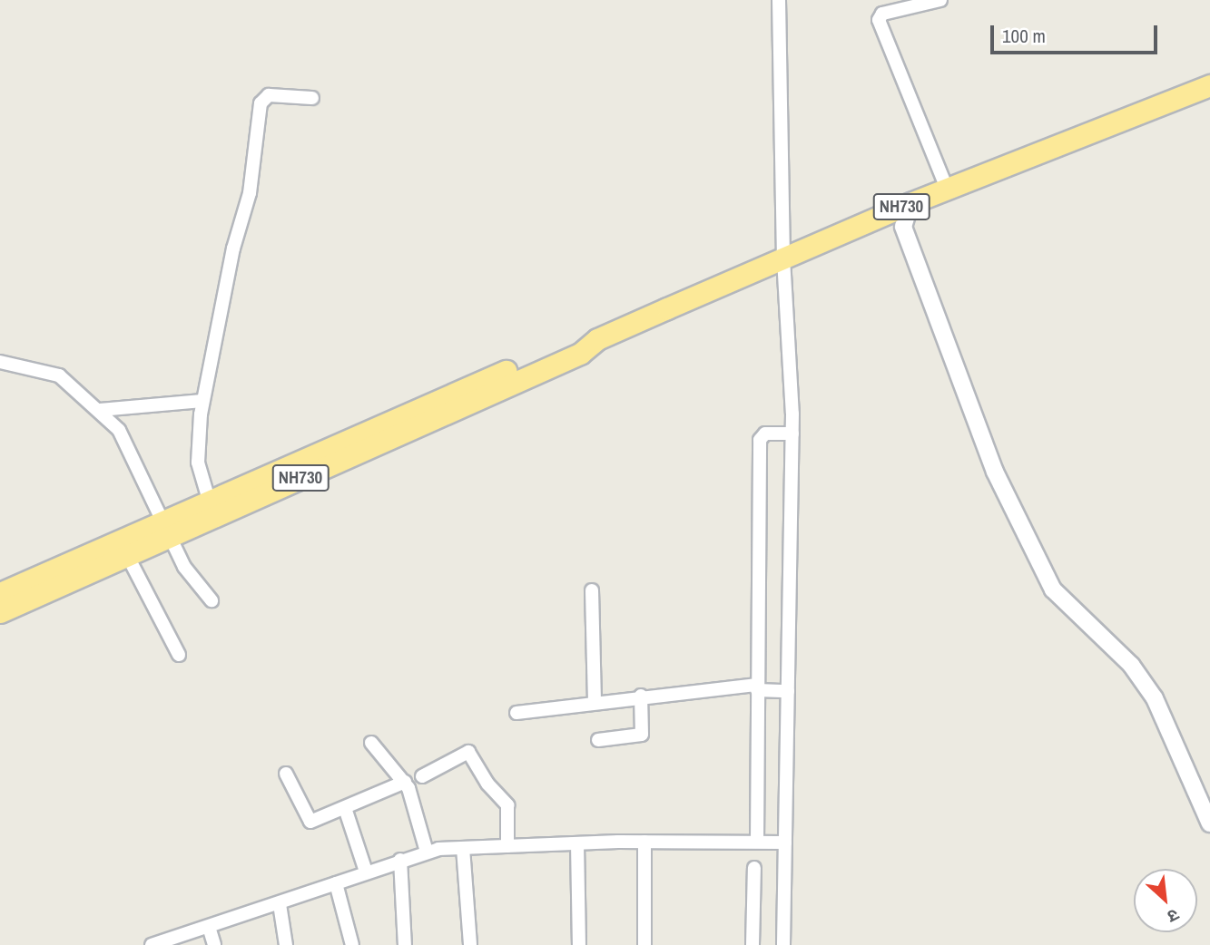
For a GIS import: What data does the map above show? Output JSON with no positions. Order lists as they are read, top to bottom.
{
  "streets": {
    "highway": ["NH730"]
  },
  "scale_bar": "100 m",
  "north": "bottom right"
}
